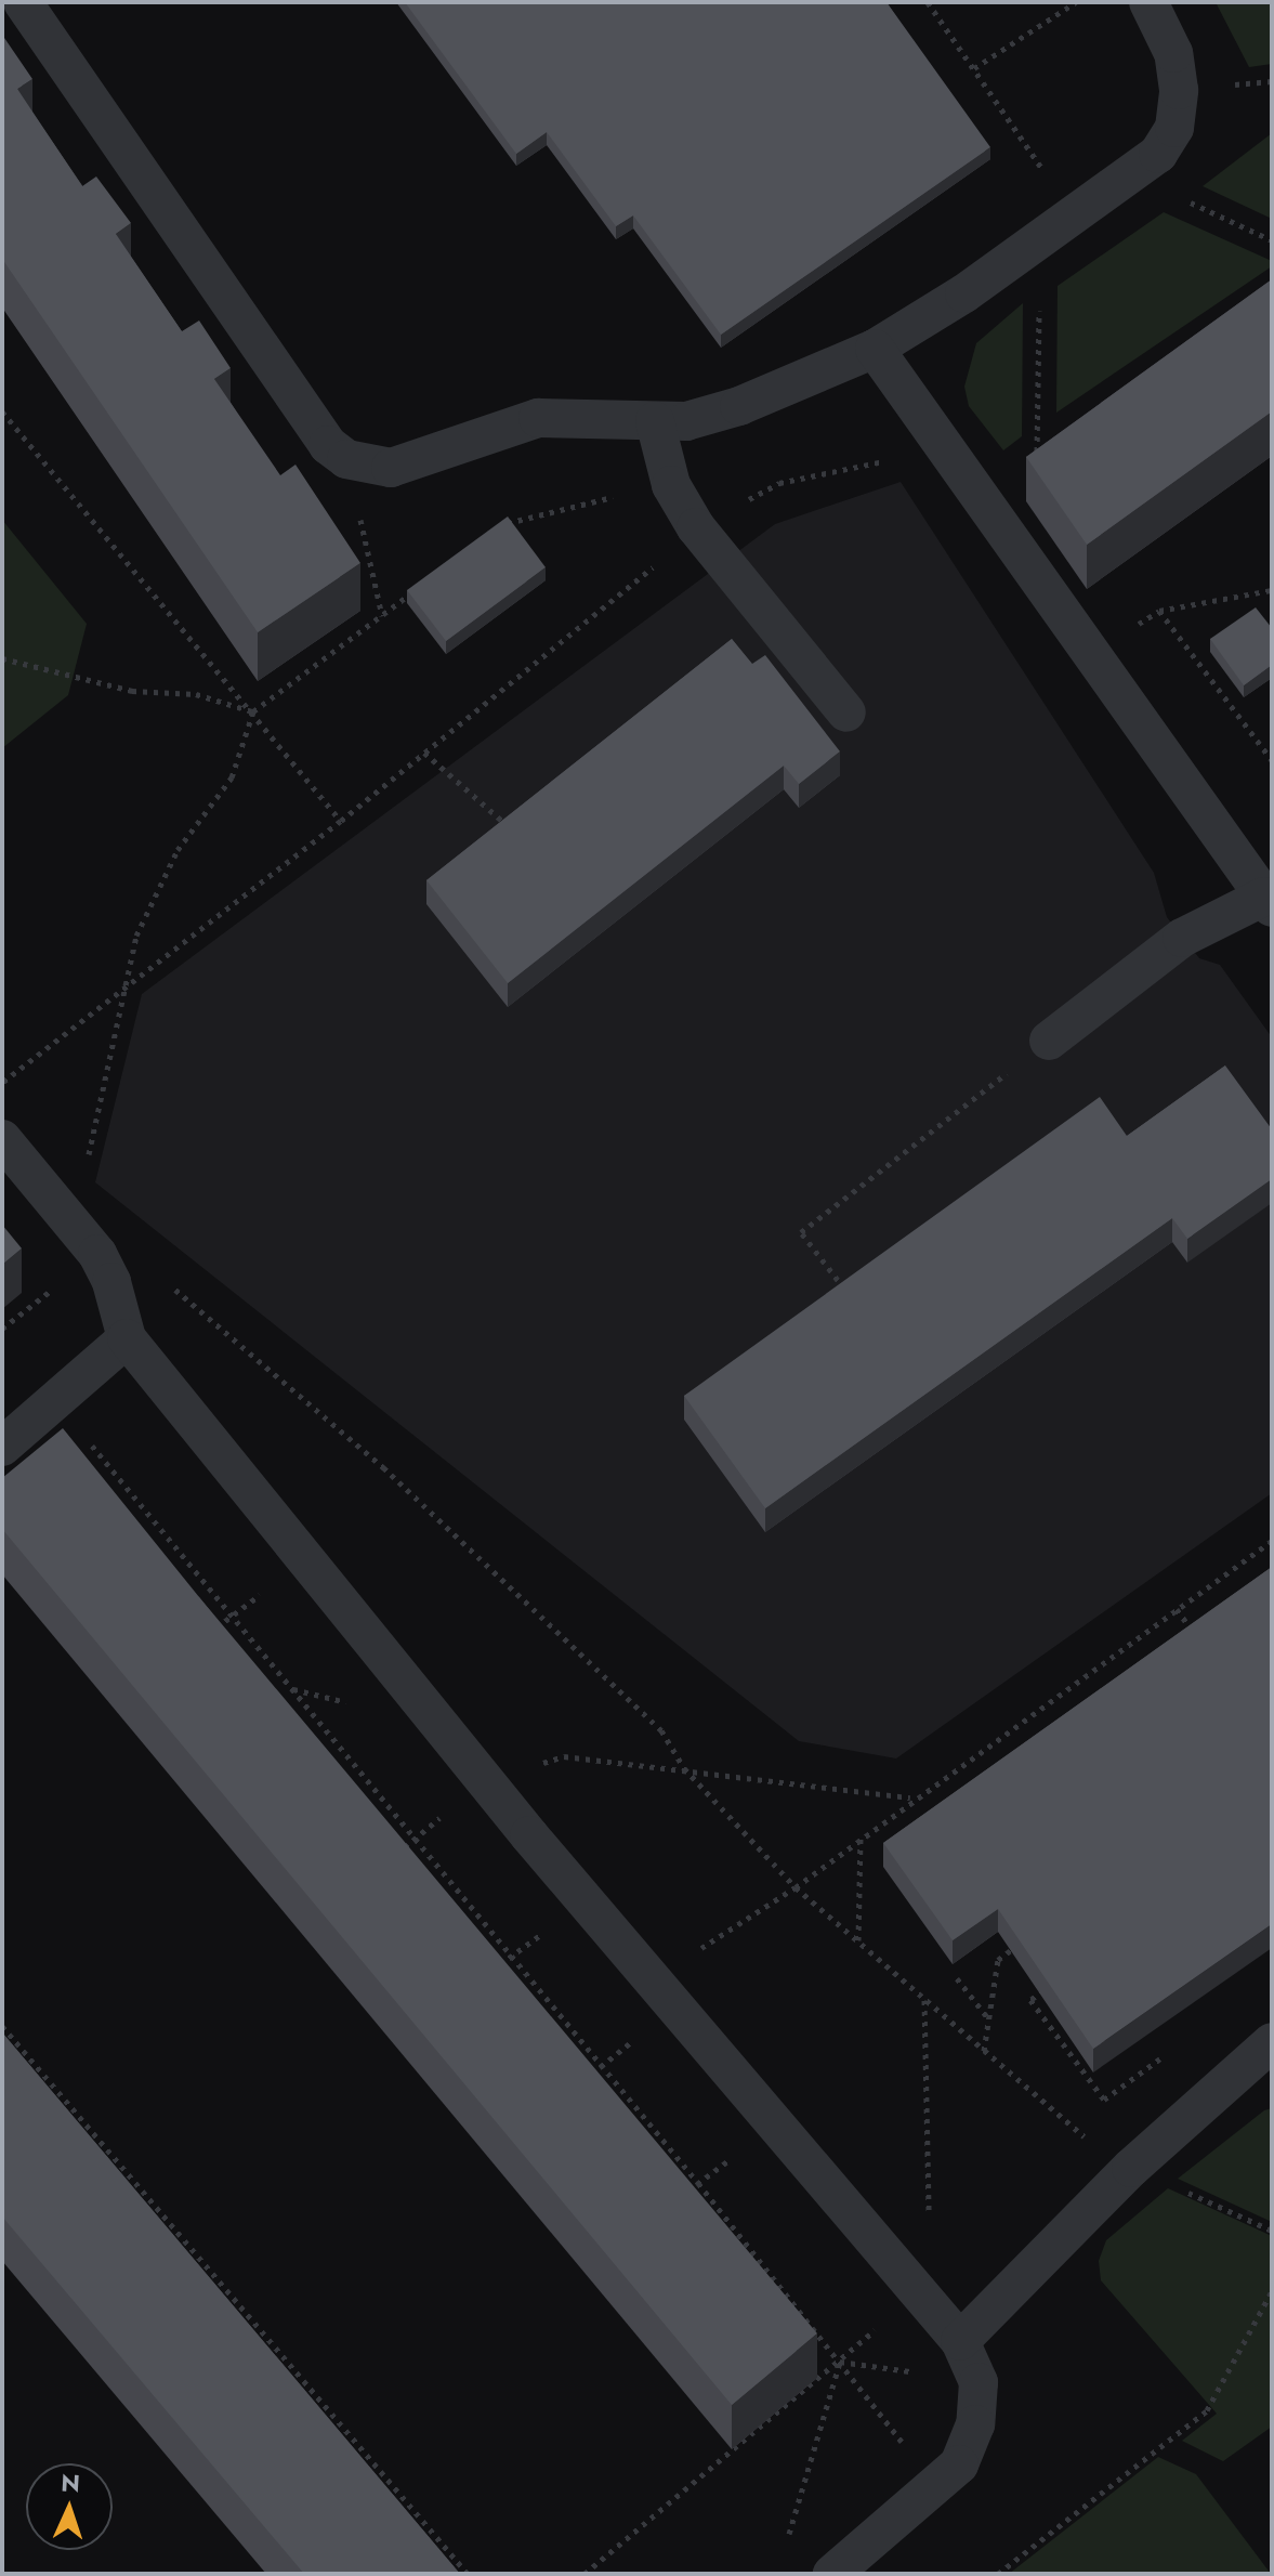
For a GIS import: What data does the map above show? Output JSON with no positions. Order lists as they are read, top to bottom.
{
  "north": "top"
}
